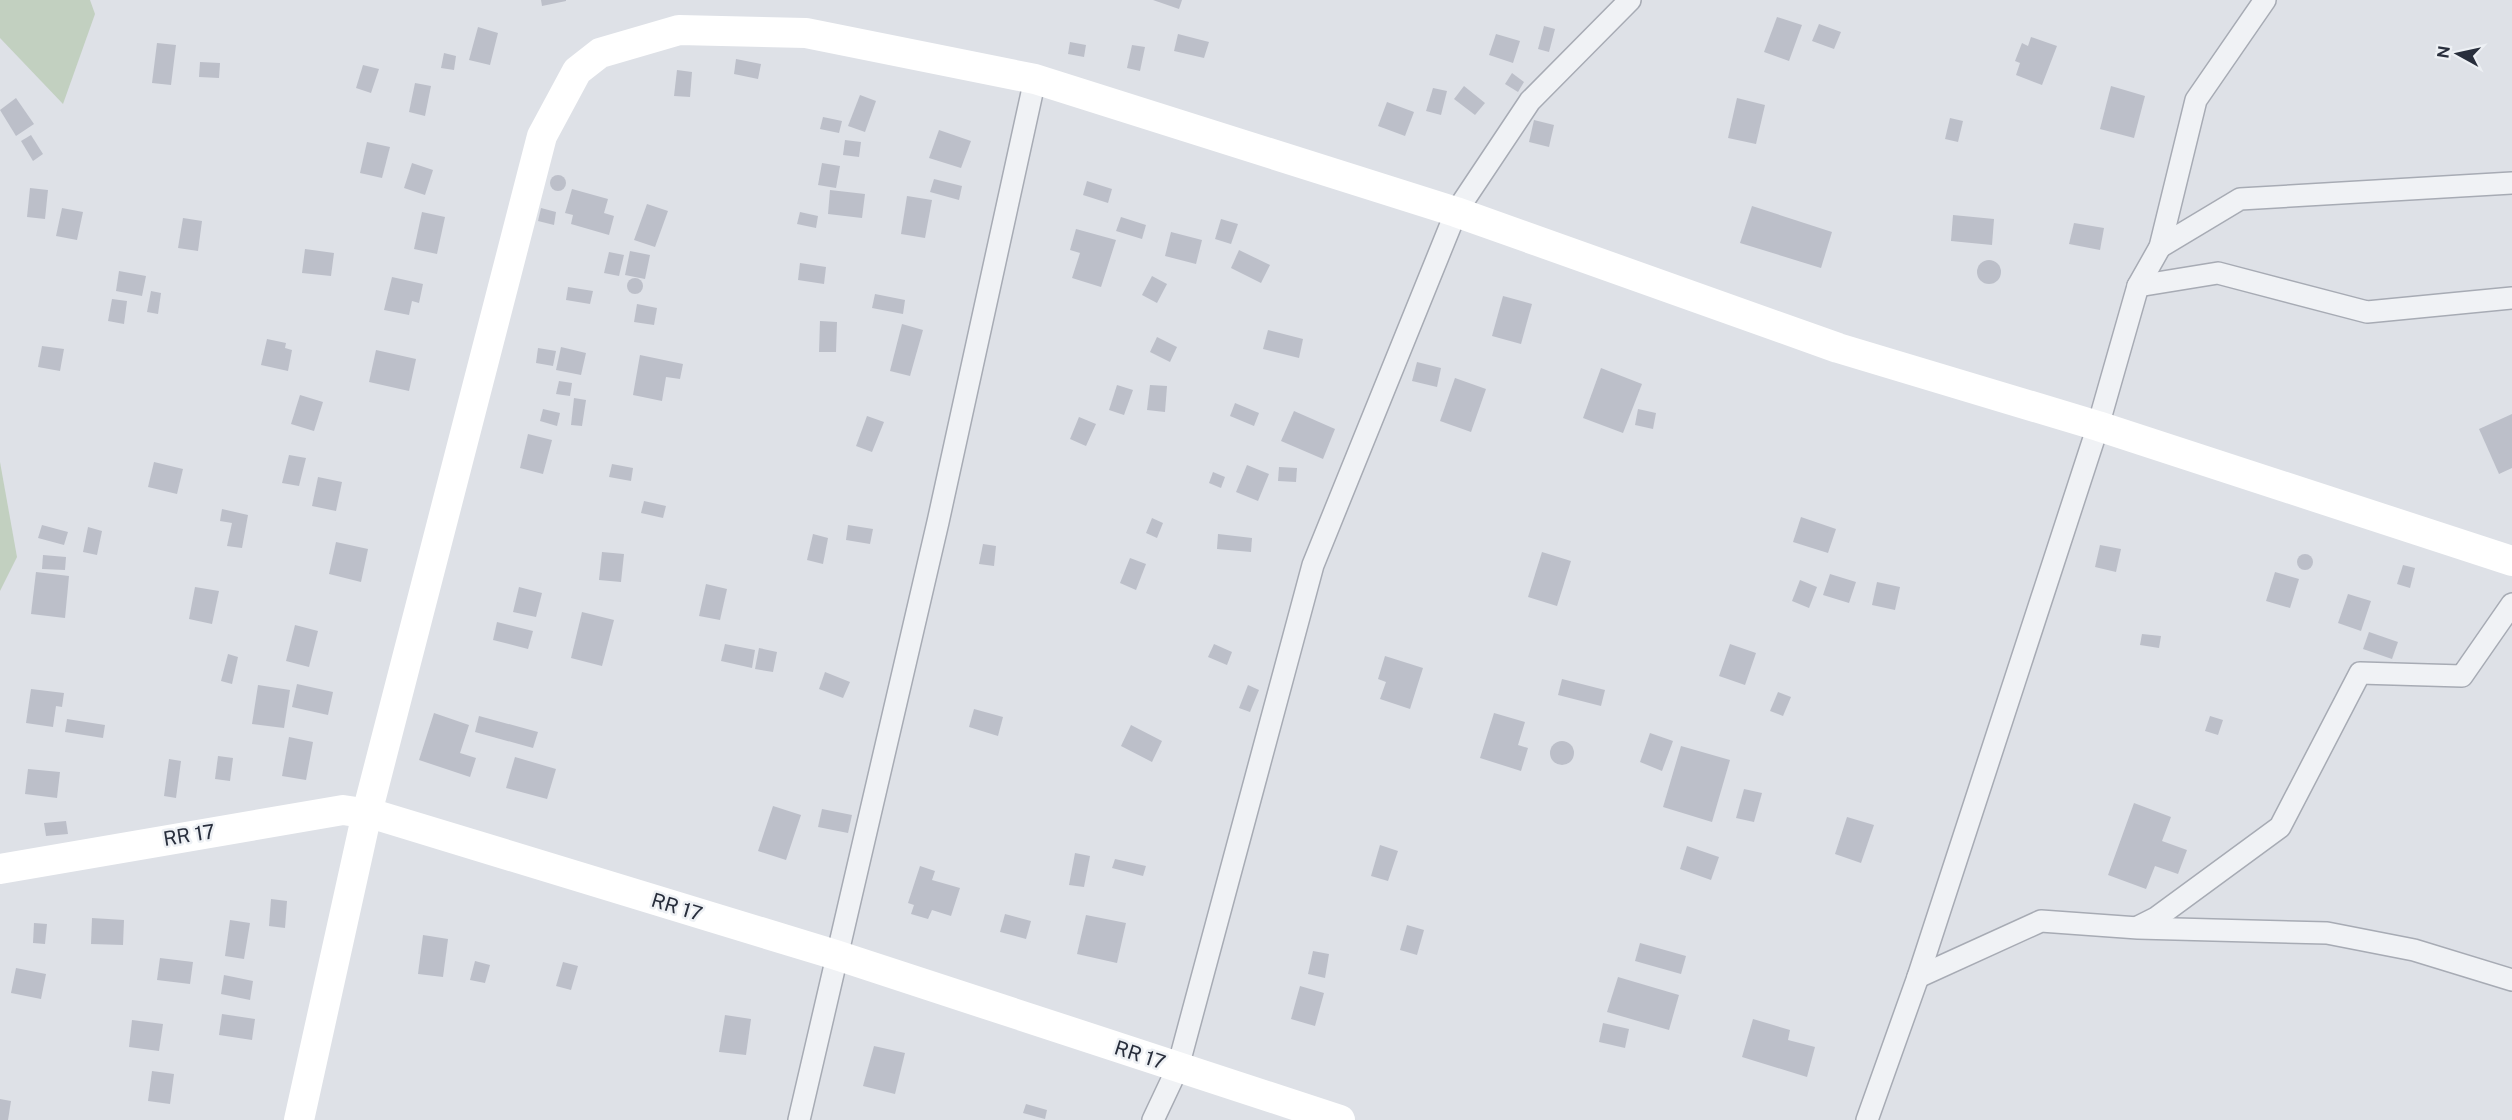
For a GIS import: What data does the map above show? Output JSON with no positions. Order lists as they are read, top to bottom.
{
  "streets": {
    "street": ["RR 17"]
  },
  "north": "left"
}
